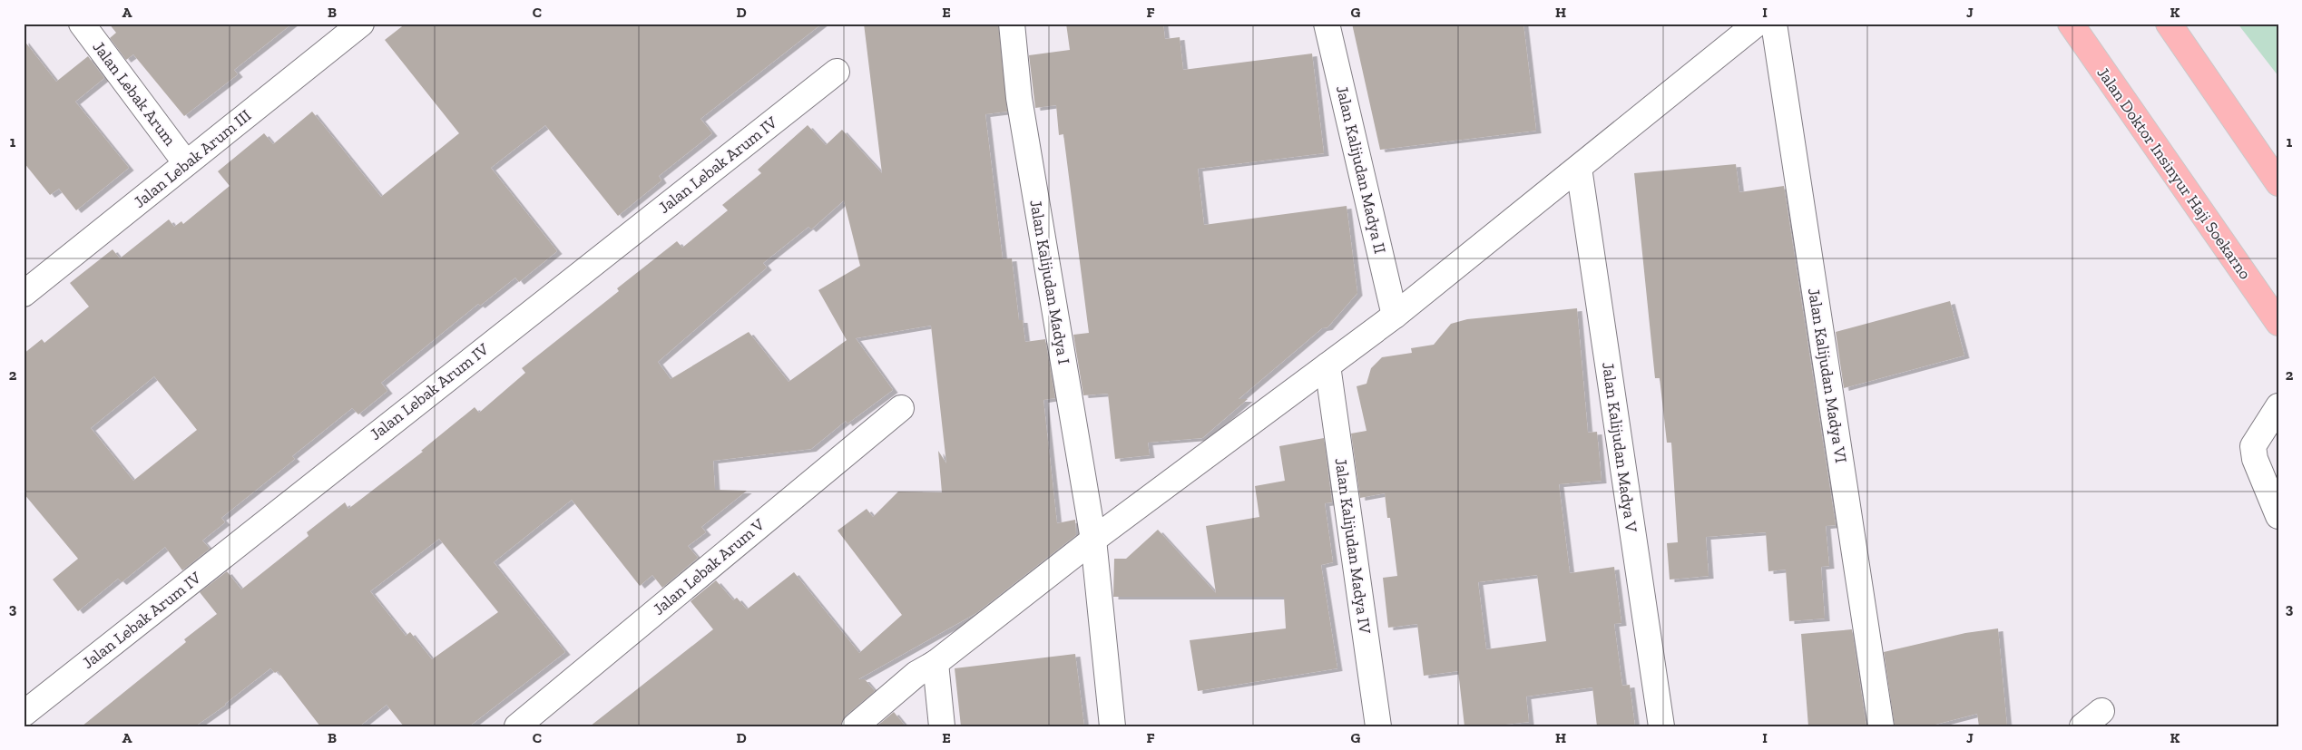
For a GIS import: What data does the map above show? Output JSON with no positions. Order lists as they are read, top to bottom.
{
  "streets": {
    "main road": ["Jalan Doktor Insinyur Haji Soekarno"],
    "street": [
      "Jalan Lebak Arum",
      "Jalan Lebak Arum III",
      "Jalan Lebak Arum IV",
      "Jalan Kalijudan Madya II",
      "Jalan Kalijudan Madya I",
      "Jalan Kalijudan Madya VI",
      "Jalan Kalijudan Madya V",
      "Jalan Kalijudan Madya IV",
      "Jalan Lebak Arum V"
    ]
  },
  "crossings": [
    ["Jalan Lebak Arum", "Jalan Lebak Arum III"]
  ],
  "grid": {
    "columns": [
      "A",
      "B",
      "C",
      "D",
      "E",
      "F",
      "G",
      "H",
      "I",
      "J",
      "K"
    ],
    "rows": ["1", "2", "3"]
  }
}
